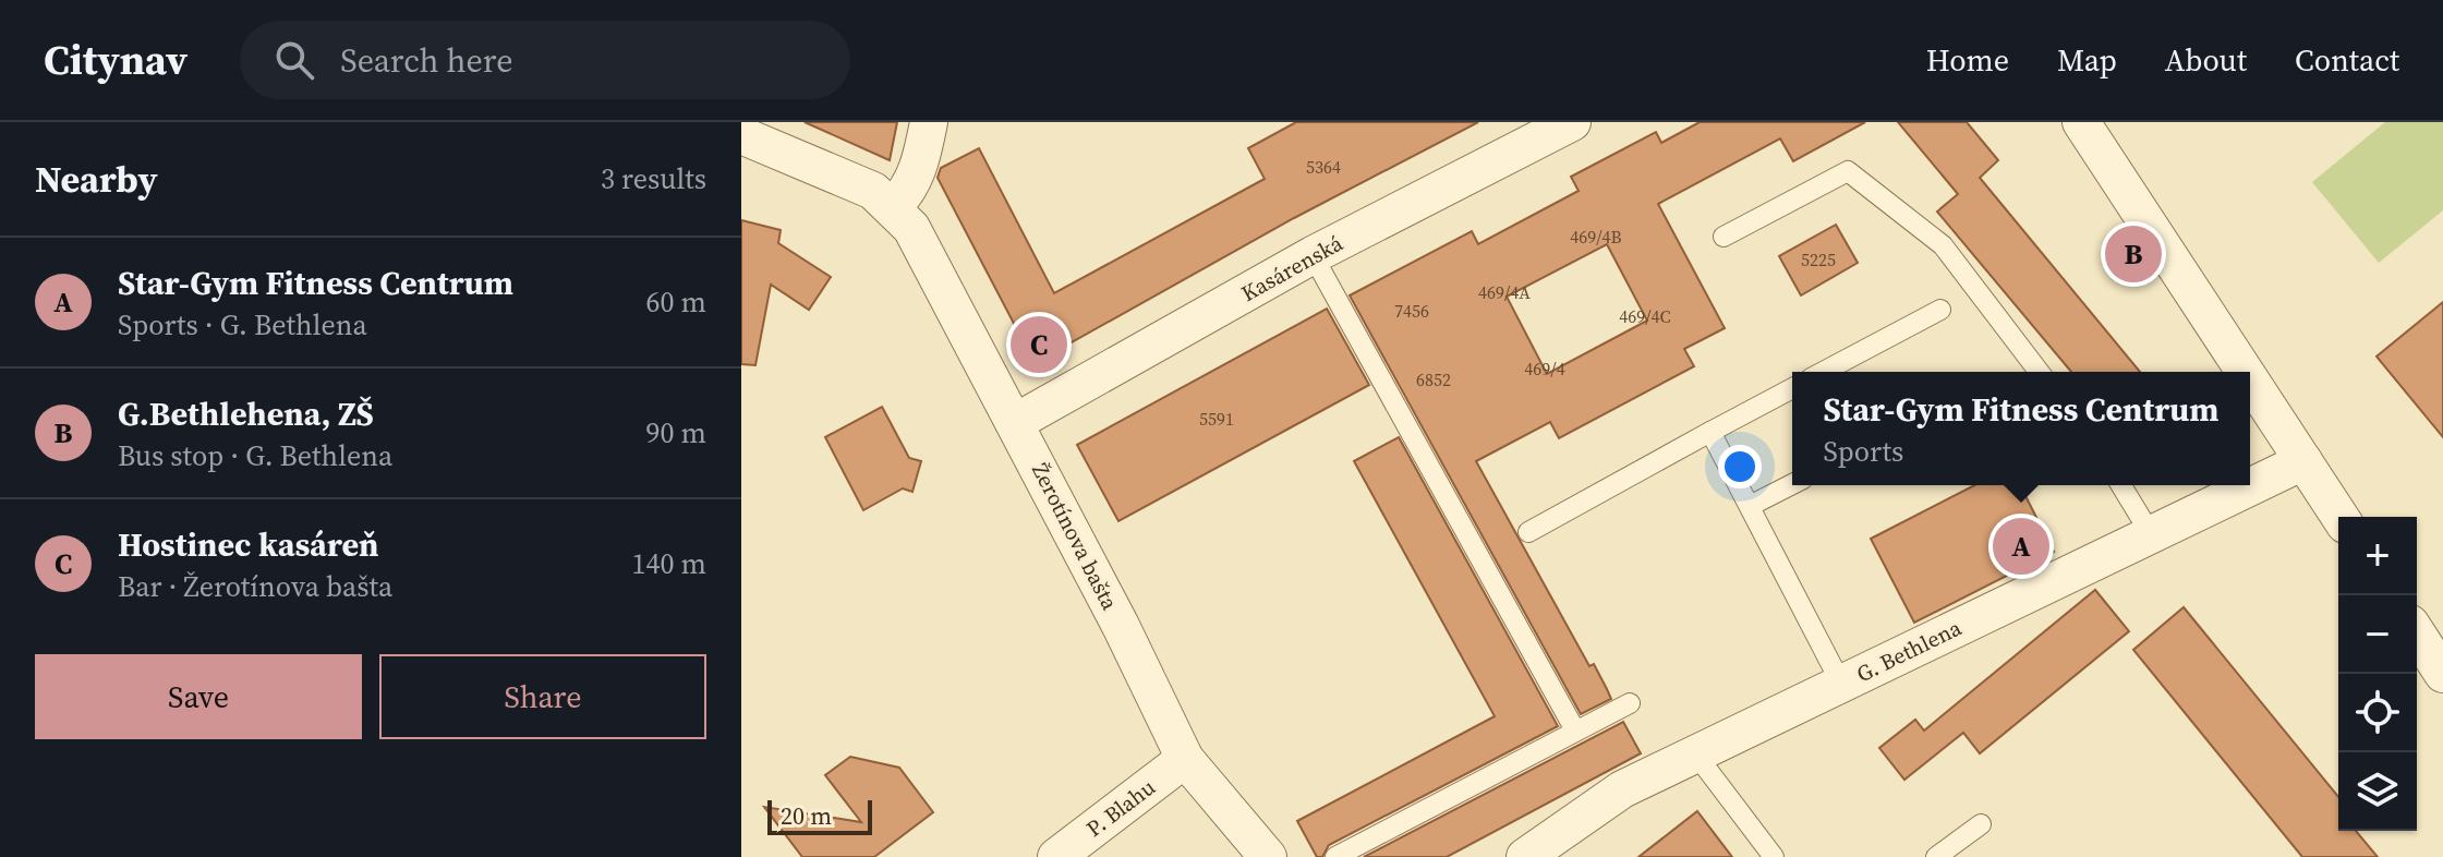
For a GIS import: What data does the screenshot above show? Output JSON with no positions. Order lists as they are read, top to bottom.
{
  "streets": {
    "street": [
      "Kasárenská",
      "Žerotínova bašta",
      "G. Bethlena",
      "P. Blahu"
    ]
  },
  "crossings": [
    ["Kasárenská", "Žerotínova bašta"],
    ["Žerotínova bašta", "P. Blahu"]
  ],
  "house_numbers": [
    "5364",
    "469/4B",
    "5225",
    "469/4A",
    "7456",
    "469/4C",
    "469/4",
    "6852",
    "5591"
  ],
  "scale_bar": "20 m",
  "page": {
    "header": "Citynav",
    "search": "Search here",
    "nav": [
      "Home",
      "Map",
      "About",
      "Contact"
    ],
    "heading": ["Nearby", "3 results"],
    "pins": ["B", "C", "A"],
    "list": [
      {
        "mark": "A",
        "name": "Star-Gym Fitness Centrum",
        "note": "Sports · G. Bethlena",
        "value": "60 m"
      },
      {
        "mark": "B",
        "name": "G.Bethlehena, ZŠ",
        "note": "Bus stop · G. Bethlena",
        "value": "90 m"
      },
      {
        "mark": "C",
        "name": "Hostinec kasáreň",
        "note": "Bar · Žerotínova bašta",
        "value": "140 m"
      }
    ],
    "popup": ["Star-Gym Fitness Centrum", "Sports"],
    "map_buttons": ["+", "−"],
    "buttons": ["Save", "Share"],
    "scale": "20 m"
  }
}
